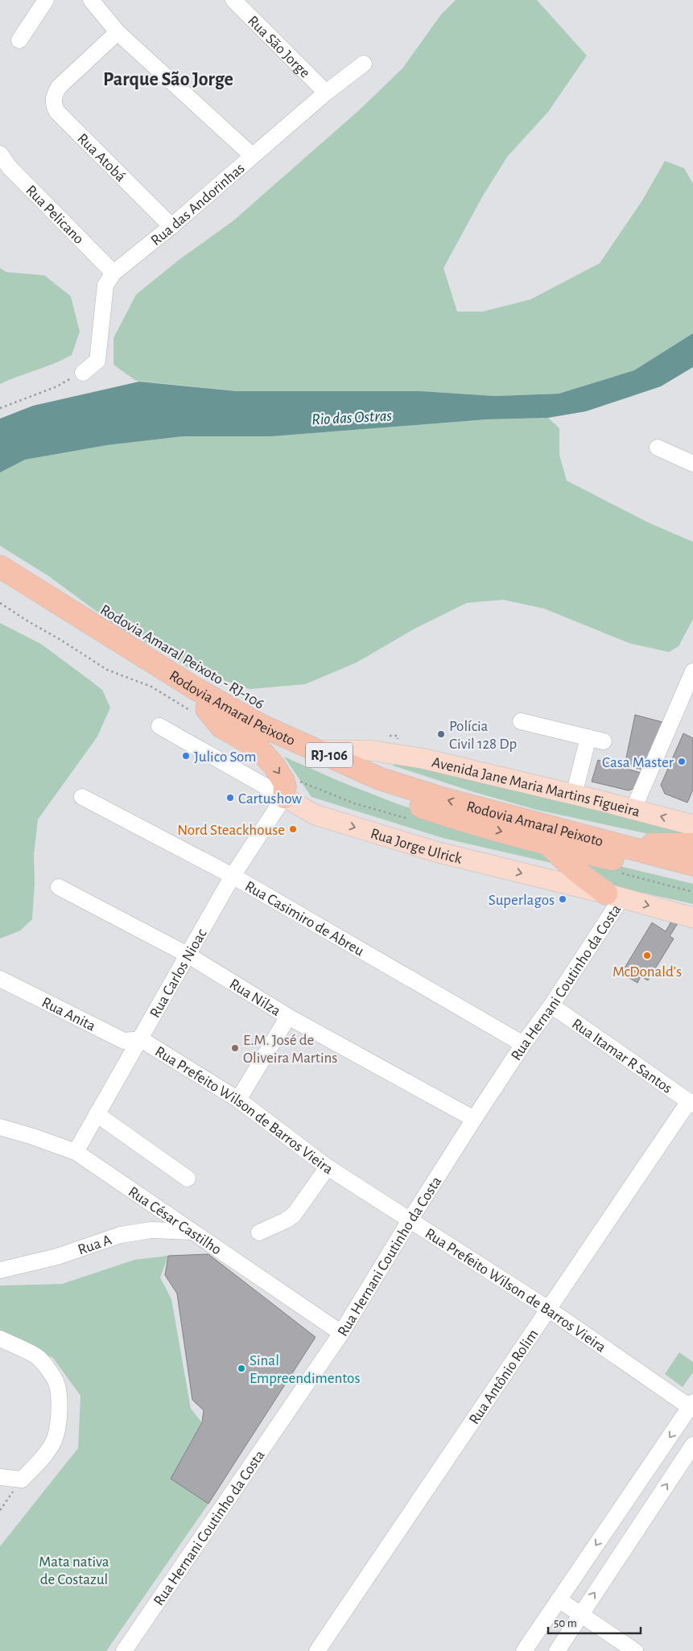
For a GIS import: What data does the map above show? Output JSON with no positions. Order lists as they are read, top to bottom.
{
  "streets": {
    "highway": ["Rodovia Amaral Peixoto", "RJ-106"],
    "main road": ["Avenida Jane Maria Martins Figueira", "Rua Jorge Ulrick"],
    "street": [
      "Rua São Jorge",
      "Rua Atobá",
      "Rua das Andorinhas",
      "Rua Pelicano",
      "Rua Casimiro de Abreu",
      "Rua Carlos Nioac",
      "Rua Hernani Coutinho da Costa",
      "Rua Nilza",
      "Rua Anita",
      "Rua Itamar R Santos",
      "Rua Prefeito Wilson de Barros Vieira",
      "Rua César Castilho",
      "Rua A",
      "Rua Antônio Rolim"
    ]
  },
  "crossings": [
    ["Rua São Jorge", "Rua das Andorinhas"],
    ["Rua Atobá", "Rua das Andorinhas"],
    ["Rua das Andorinhas", "Rua Pelicano"],
    ["Rodovia Amaral Peixoto", "Avenida Jane Maria Martins Figueira"],
    ["Rua Jorge Ulrick", "Rua Carlos Nioac"],
    ["Rua Jorge Ulrick", "Rua Hernani Coutinho da Costa"],
    ["Rua Casimiro de Abreu", "Rua Carlos Nioac"],
    ["Rua Casimiro de Abreu", "Rua Hernani Coutinho da Costa"],
    ["Rua Carlos Nioac", "Rua Nilza"],
    ["Rua Carlos Nioac", "Rua Anita"],
    ["Rua Carlos Nioac", "Rua Prefeito Wilson de Barros Vieira"],
    ["Rua Carlos Nioac", "Rua César Castilho"],
    ["Rua Hernani Coutinho da Costa", "Rua Nilza"],
    ["Rua Hernani Coutinho da Costa", "Rua Itamar R Santos"],
    ["Rua Hernani Coutinho da Costa", "Rua Prefeito Wilson de Barros Vieira"],
    ["Rua Hernani Coutinho da Costa", "Rua César Castilho"],
    ["Rua Anita", "Rua Prefeito Wilson de Barros Vieira"],
    ["Rua Itamar R Santos", "Rua Antônio Rolim"],
    ["Rua Prefeito Wilson de Barros Vieira", "Rua Antônio Rolim"],
    ["Rua César Castilho", "Rua A"]
  ],
  "one_way": ["Rua Jorge Ulrick"],
  "districts": ["Parque São Jorge"],
  "water": ["Rio das Ostras"],
  "parks": ["Mata nativa de Costazul"],
  "places": [
    "Polícia Civil 128 Dp",
    "Julico Som",
    "Casa Master",
    "Cartushow",
    "Nord Steackhouse",
    "Superlagos",
    "McDonald's",
    "E.M. José de Oliveira Martins",
    "Sinal Empreendimentos"
  ],
  "scale_bar": "50 m"
}
